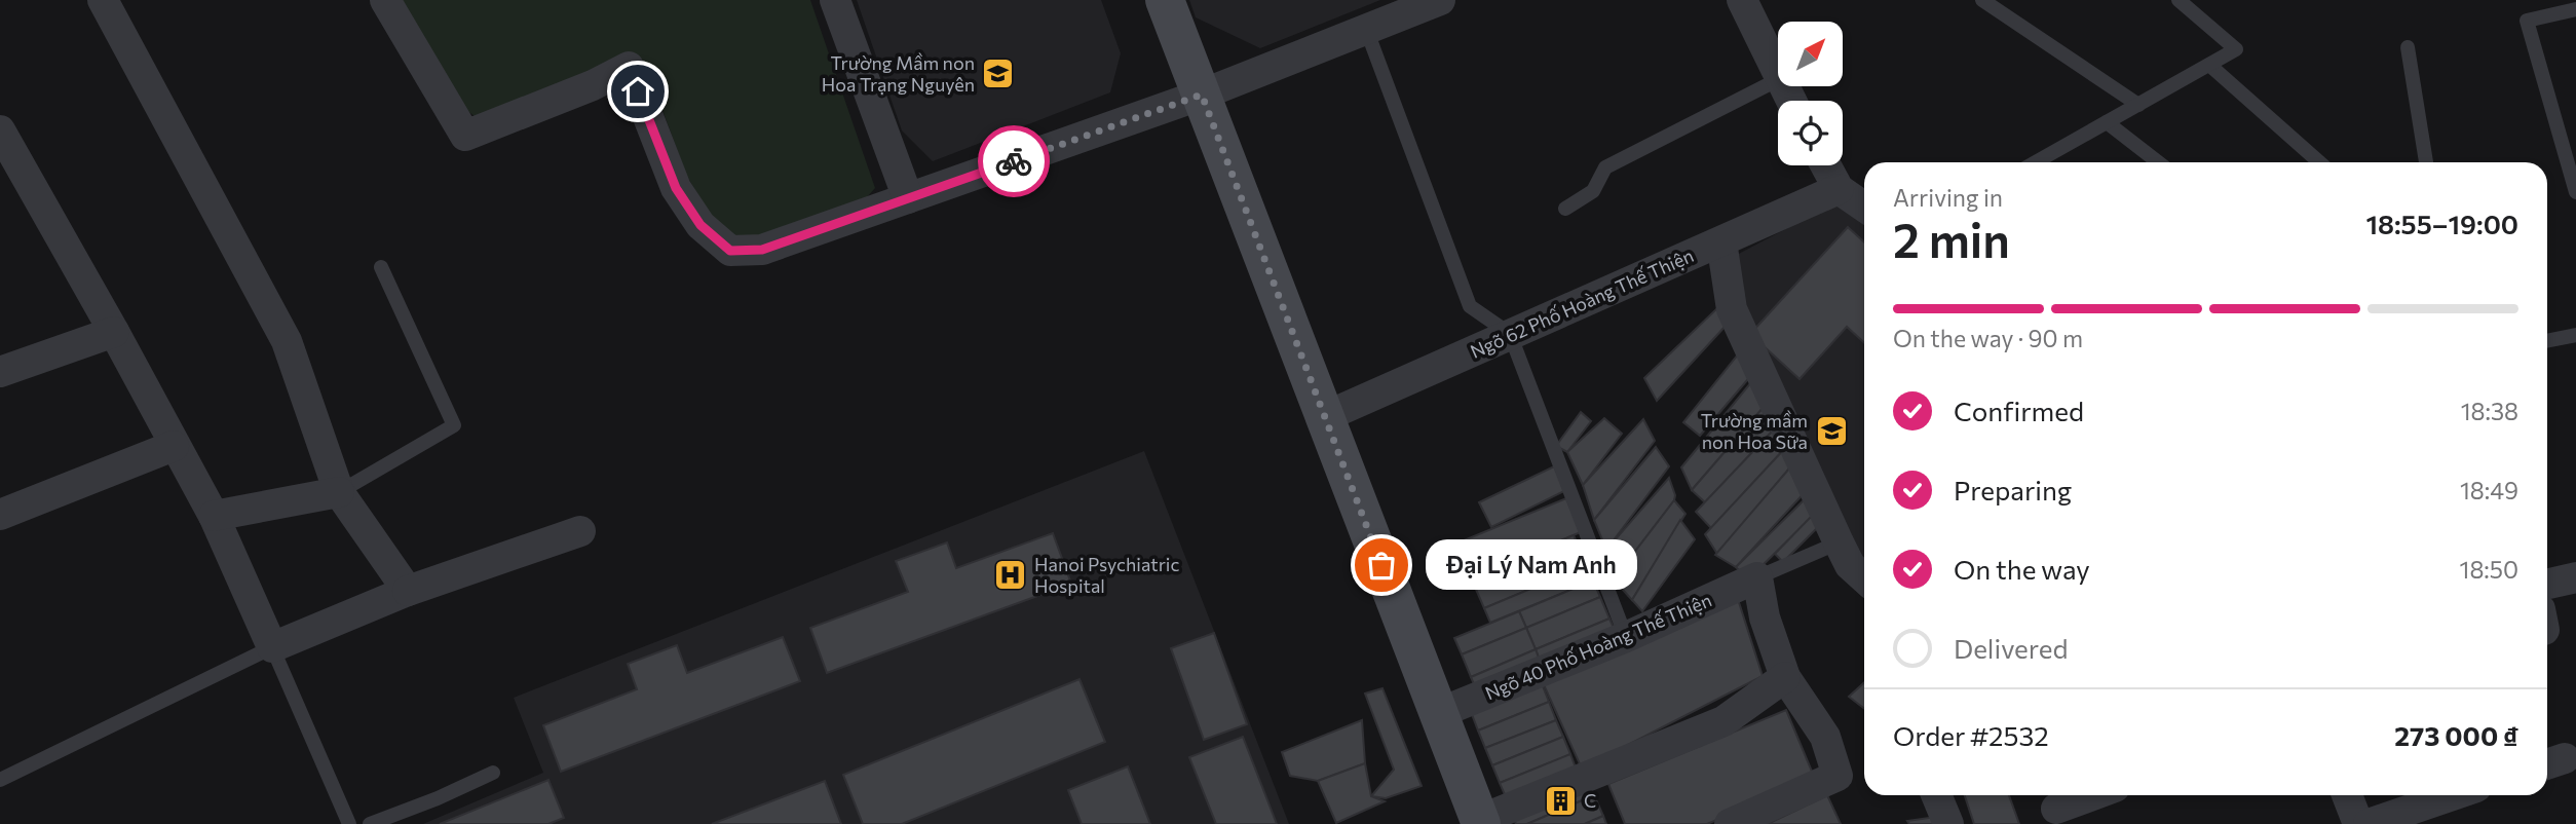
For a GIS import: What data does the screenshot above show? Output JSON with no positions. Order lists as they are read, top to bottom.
{
  "streets": {
    "street": ["Ngõ 62 Phố Hoàng Thế Thiện", "Ngõ 40 Phố Hoàng Thế Thiện"]
  },
  "places": {
    "school or university": ["Trường Mầm non Hoa Trạng Nguyên", "Trường mầm non Hoa Sữa"],
    "other": ["Đại Lý Nam Anh"],
    "hospital": ["Hanoi Psychiatric Hospital"],
    "building": ["C"]
  },
  "north": "top right",
  "page": {
    "heading": ["2 min", "Arriving in", "18:55–19:00"],
    "panel": ["Order #2532", "273 000 ₫"],
    "bar": "On the way · 90 m",
    "list": [
      ["Confirmed", "18:38"],
      ["Preparing", "18:49"],
      ["On the way", "18:50"],
      "Delivered"
    ],
    "bubble": "Đại Lý Nam Anh"
  }
}
